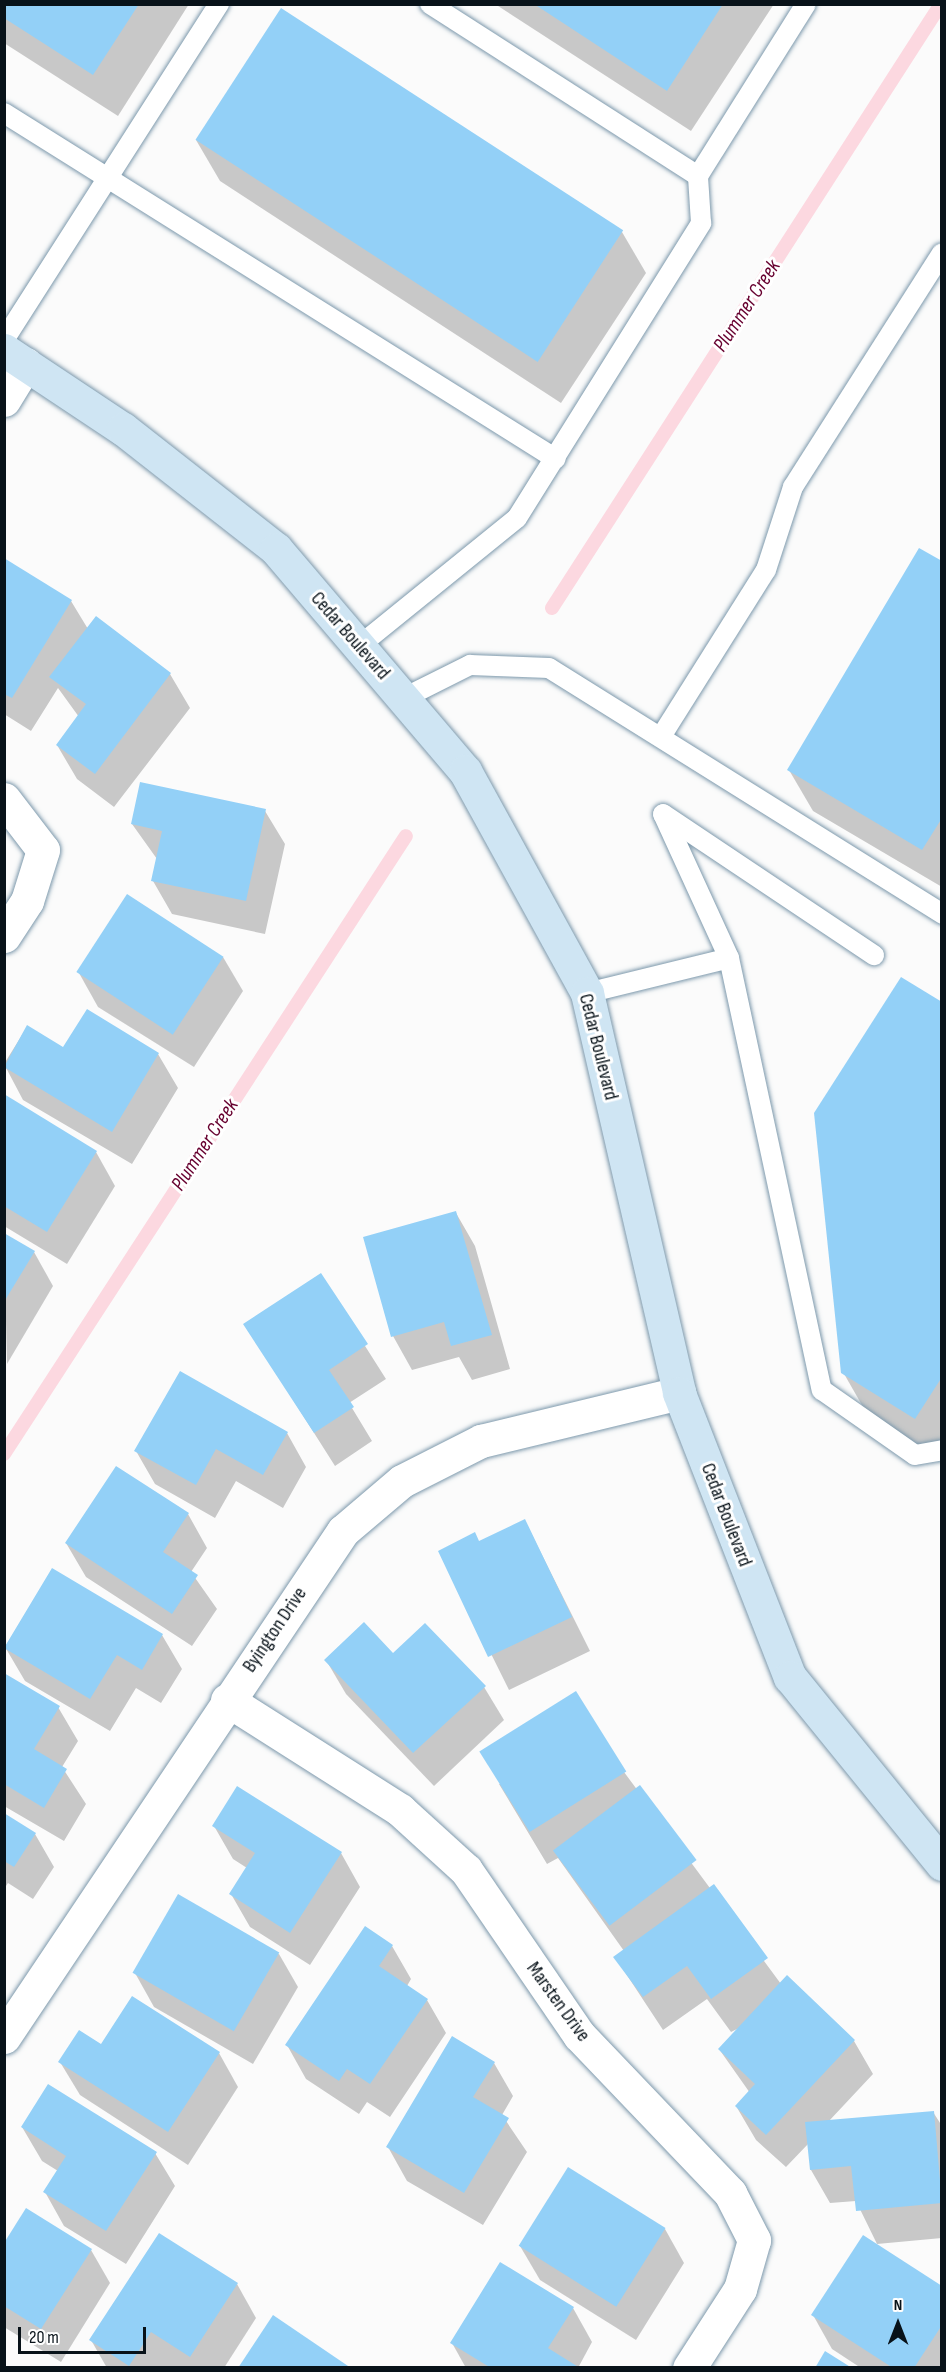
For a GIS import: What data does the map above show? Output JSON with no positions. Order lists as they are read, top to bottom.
{
  "streets": {
    "main road": ["Cedar Boulevard"],
    "street": ["Byington Drive", "Marsten Drive"]
  },
  "crossings": [
    ["Cedar Boulevard", "Byington Drive"],
    ["Byington Drive", "Marsten Drive"]
  ],
  "water": ["Plummer Creek"],
  "scale_bar": "20 m",
  "north": "top"
}
